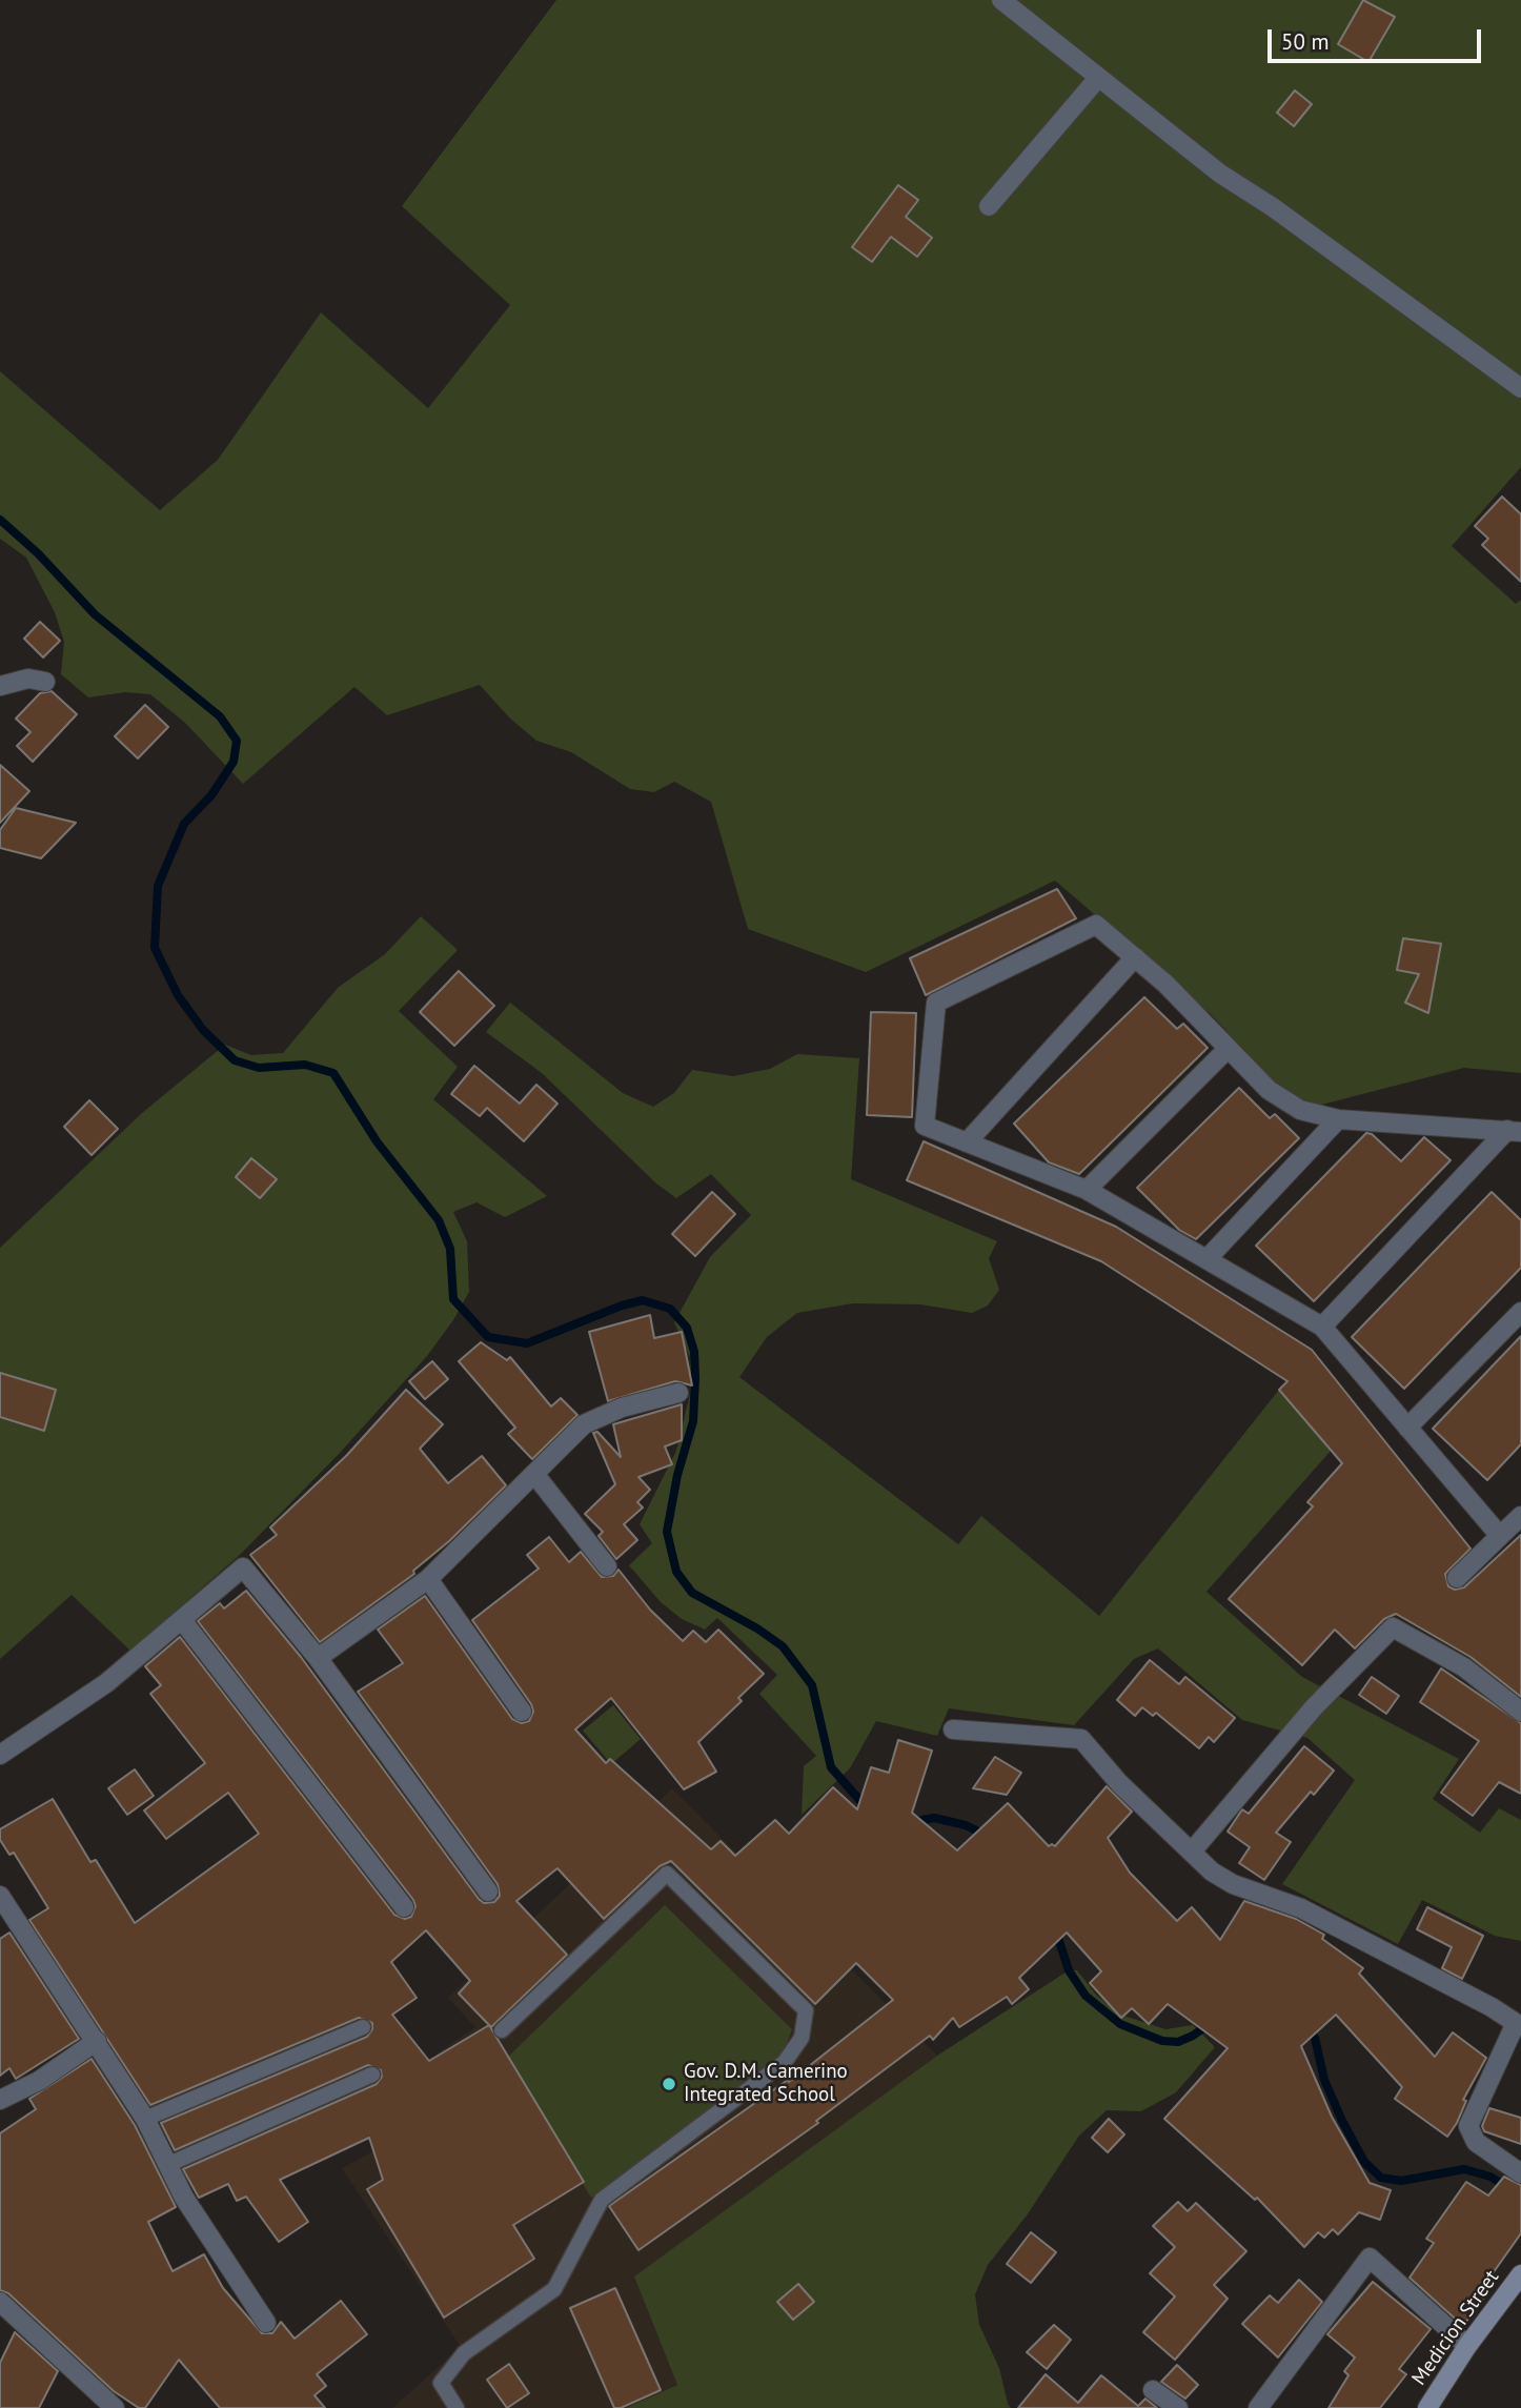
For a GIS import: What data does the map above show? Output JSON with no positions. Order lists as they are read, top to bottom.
{
  "streets": {
    "street": ["Medicion Street"]
  },
  "places": ["Gov. D.M. Camerino Integrated School"],
  "scale_bar": "50 m"
}
